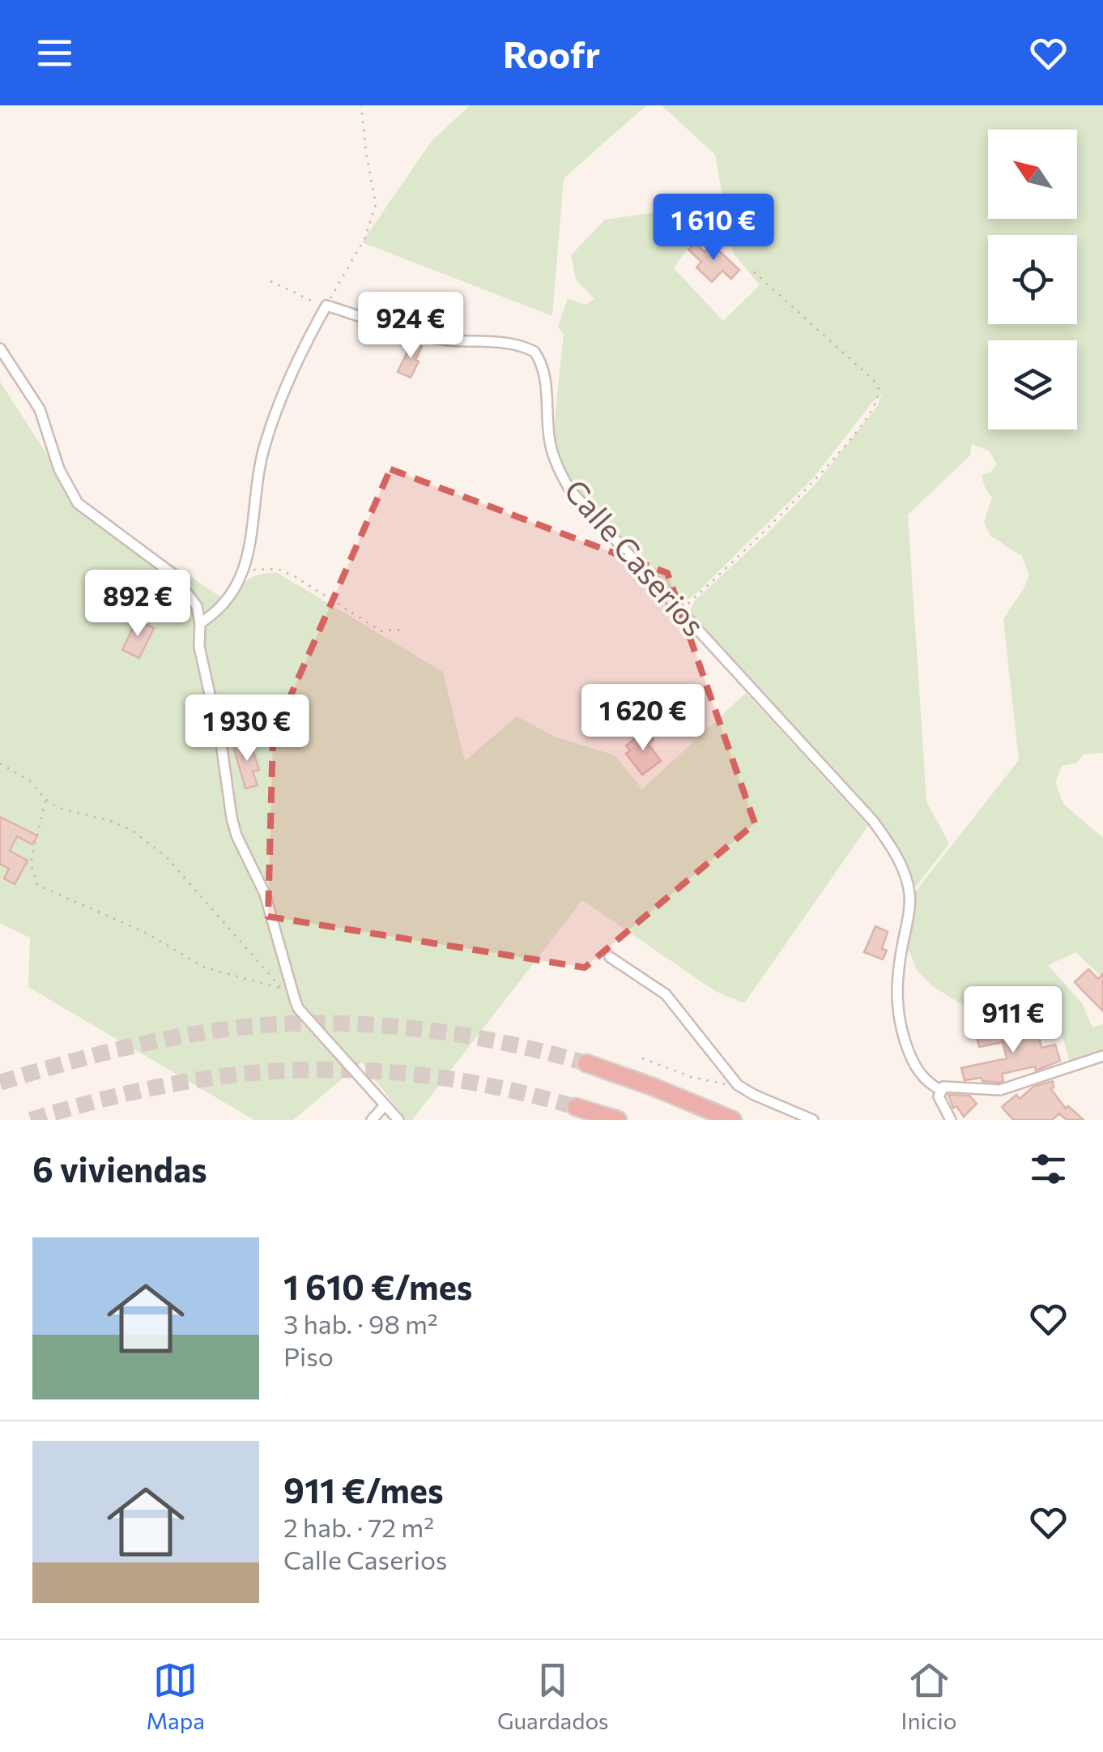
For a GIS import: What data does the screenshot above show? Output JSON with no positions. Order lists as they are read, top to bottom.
{
  "streets": {
    "street": ["Calle Caserios"]
  },
  "north": "top left",
  "page": {
    "header": "Roofr",
    "price": [
      "1 610 €",
      "924 €",
      "892 €",
      "1 620 €",
      "1 930 €",
      "911 €"
    ],
    "heading": "6 viviendas",
    "list": [
      {
        "name": "1 610 €/mes",
        "note": "3 hab. · 98 m² · Piso"
      },
      {
        "name": "911 €/mes",
        "note": "2 hab. · 72 m² · Calle Caserios"
      }
    ],
    "tabs": ["Mapa", "Guardados", "Inicio"]
  }
}
